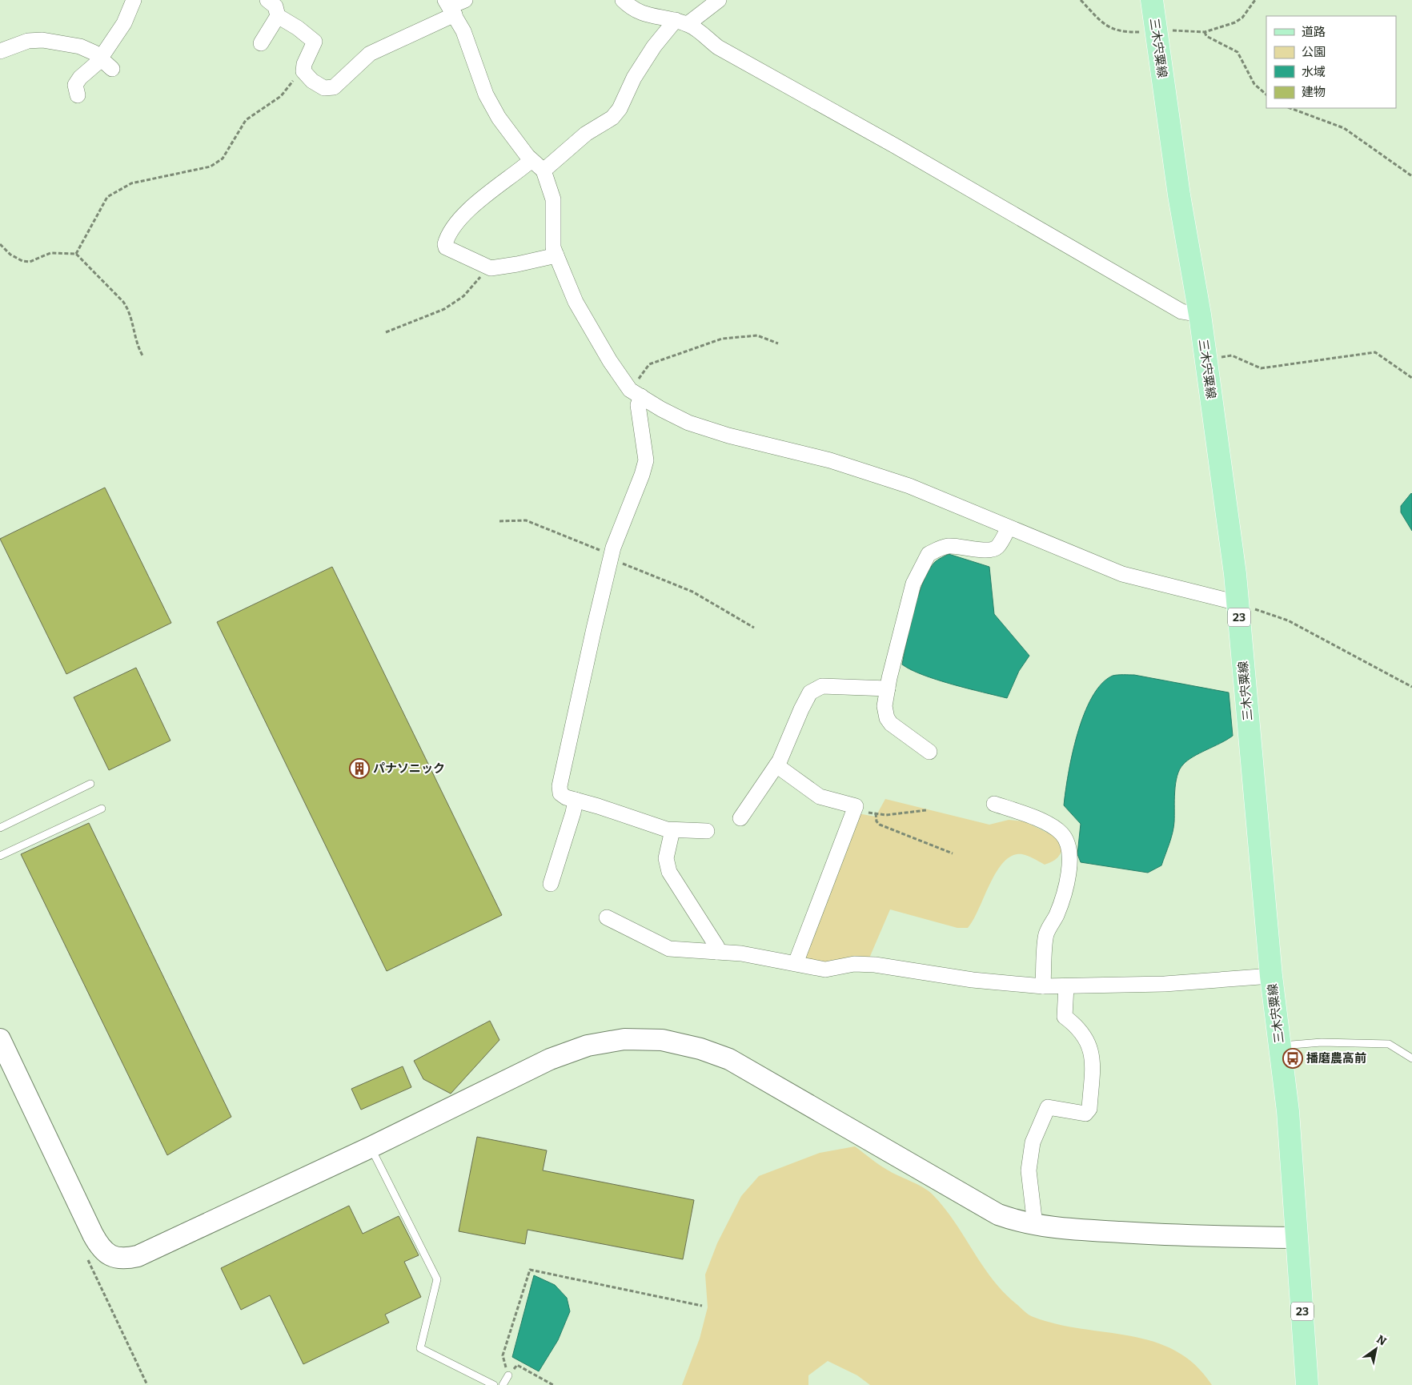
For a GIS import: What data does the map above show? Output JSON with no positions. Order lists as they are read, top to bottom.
{
  "streets": {
    "main road": ["三木宍粟線", "23"]
  },
  "places": {
    "building": ["パナソニック"],
    "bus stop": ["播磨農高前"]
  },
  "legend": [
    "道路",
    "公園",
    "水域",
    "建物"
  ],
  "north": "top right"
}
